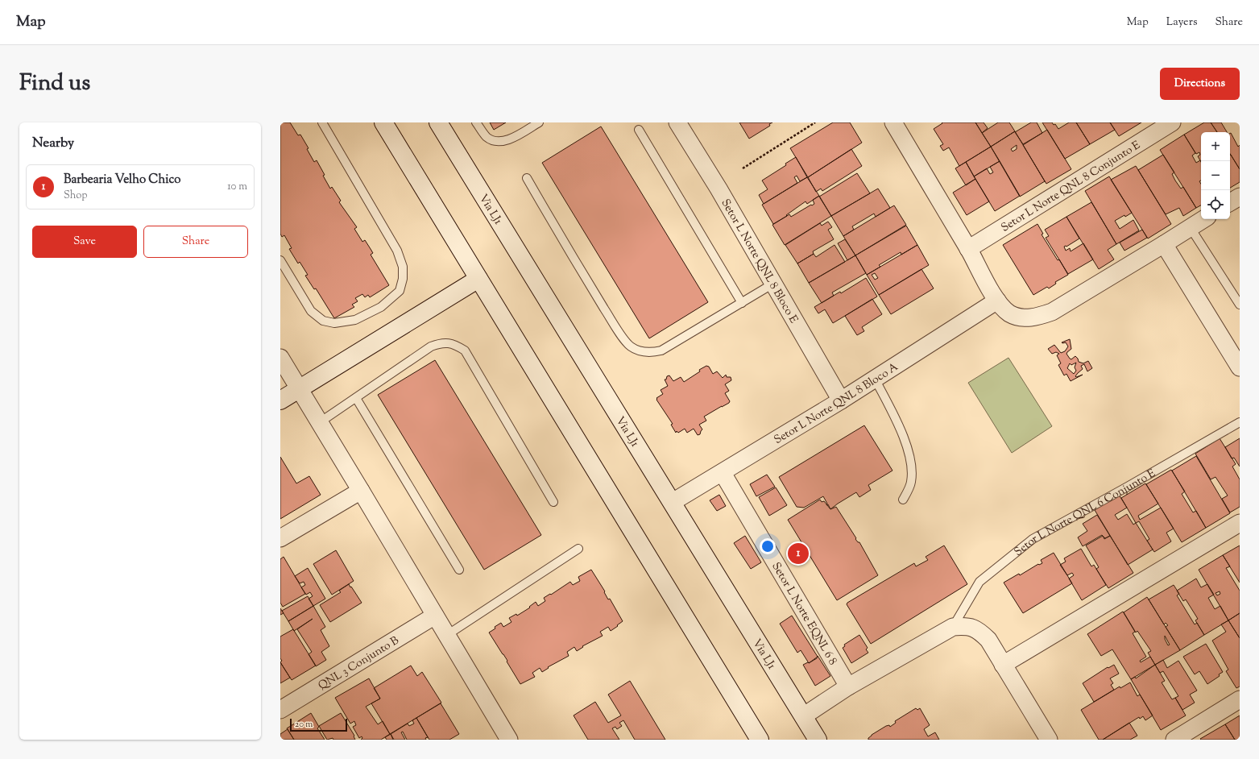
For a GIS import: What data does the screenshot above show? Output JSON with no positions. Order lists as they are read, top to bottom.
{
  "streets": {
    "main road": ["Via LJ1"],
    "street": [
      "Setor L Norte QNL 8 Conjunto E",
      "Setor L Norte QNL 8 Bloco E",
      "Setor L Norte QNL 8 Bloco A",
      "Setor L Norte EQNL 6 8",
      "QNL 3 Conjunto B"
    ],
    "lane": ["Setor L Norte QNL 6 Conjunto E"]
  },
  "crossings": [
    ["Via LJ1", "Setor L Norte QNL 8 Bloco A"],
    ["Setor L Norte QNL 8 Bloco E", "Setor L Norte QNL 8 Bloco A"],
    ["Setor L Norte QNL 8 Bloco A", "Setor L Norte EQNL 6 8"]
  ],
  "scale_bar": "20 m",
  "page": {
    "header": "Map",
    "nav": ["Map", "Layers", "Share"],
    "title": "Find us",
    "buttons": [
      "Directions",
      ["Save", "Share"]
    ],
    "heading": "Nearby",
    "map_buttons": ["+", "−"],
    "list": [
      {
        "mark": "1",
        "name": "Barbearia Velho Chico",
        "note": "Shop",
        "value": "10 m"
      }
    ],
    "pins": "1",
    "scale": "20 m"
  }
}
